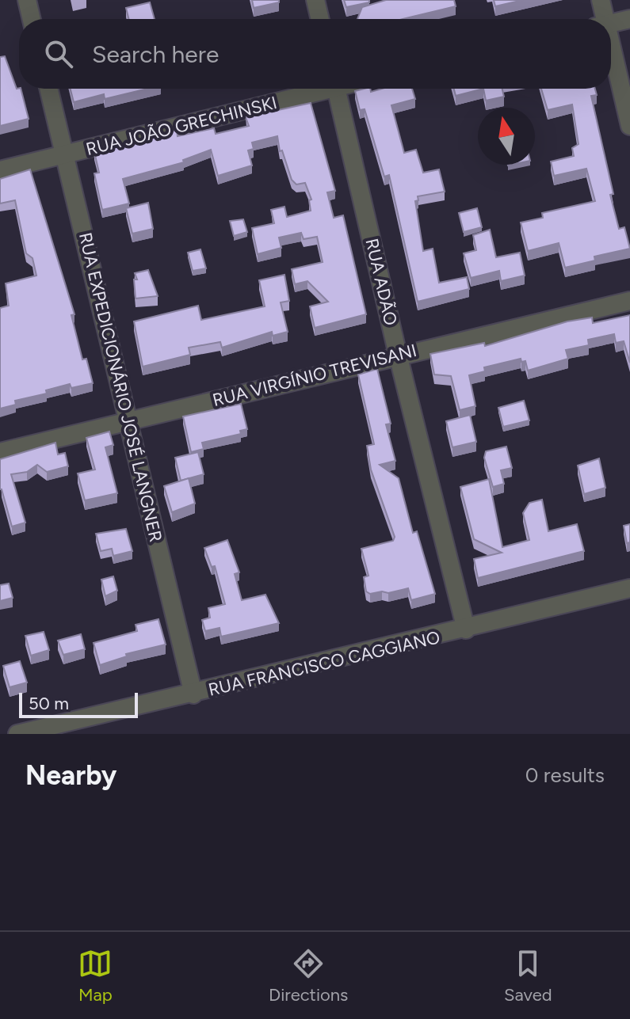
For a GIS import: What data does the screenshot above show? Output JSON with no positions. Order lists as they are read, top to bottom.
{
  "streets": {
    "street": [
      "RUA JOÃO GRECHINSKI",
      "RUA ADÃO",
      "RUA VIRGÍNIO TREVISANI",
      "RUA EXPEDICIONÁRIO JOSÉ LANGNER",
      "RUA FRANCISCO CAGGIANO"
    ]
  },
  "crossings": [
    ["RUA JOÃO GRECHINSKI", "RUA EXPEDICIONÁRIO JOSÉ LANGNER"],
    ["RUA ADÃO", "RUA VIRGÍNIO TREVISANI"],
    ["RUA ADÃO", "RUA FRANCISCO CAGGIANO"],
    ["RUA VIRGÍNIO TREVISANI", "RUA EXPEDICIONÁRIO JOSÉ LANGNER"],
    ["RUA EXPEDICIONÁRIO JOSÉ LANGNER", "RUA FRANCISCO CAGGIANO"]
  ],
  "scale_bar": "50 m",
  "north": "top",
  "page": {
    "search": "Search here",
    "scale": "50 m",
    "heading": ["Nearby", "0 results"],
    "nav": ["Map", "Directions", "Saved"]
  }
}
